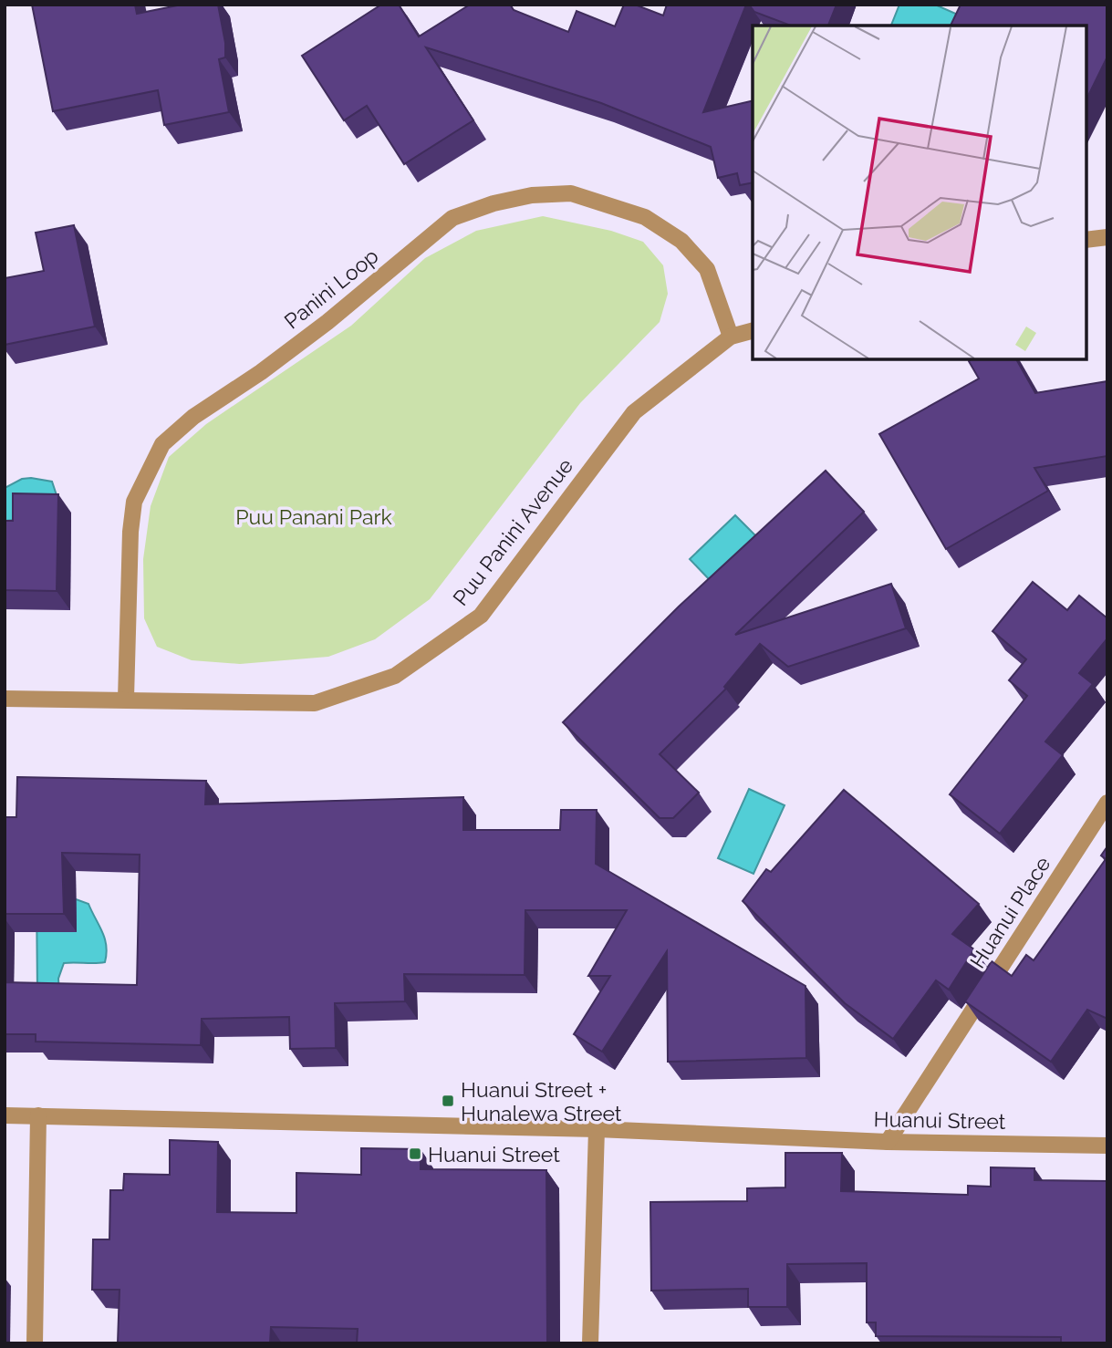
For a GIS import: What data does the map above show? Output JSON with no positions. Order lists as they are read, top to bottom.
{
  "streets": {
    "street": [
      "Panini Loop",
      "Puu Panini Avenue",
      "Huanui Place",
      "Huanui Street"
    ]
  },
  "crossings": [
    ["Panini Loop", "Puu Panini Avenue"],
    ["Huanui Place", "Huanui Street"]
  ],
  "parks": ["Puu Panani Park"],
  "places": {
    "transit": ["Huanui Street + Hunalewa Street", "Huanui Street"]
  }
}
